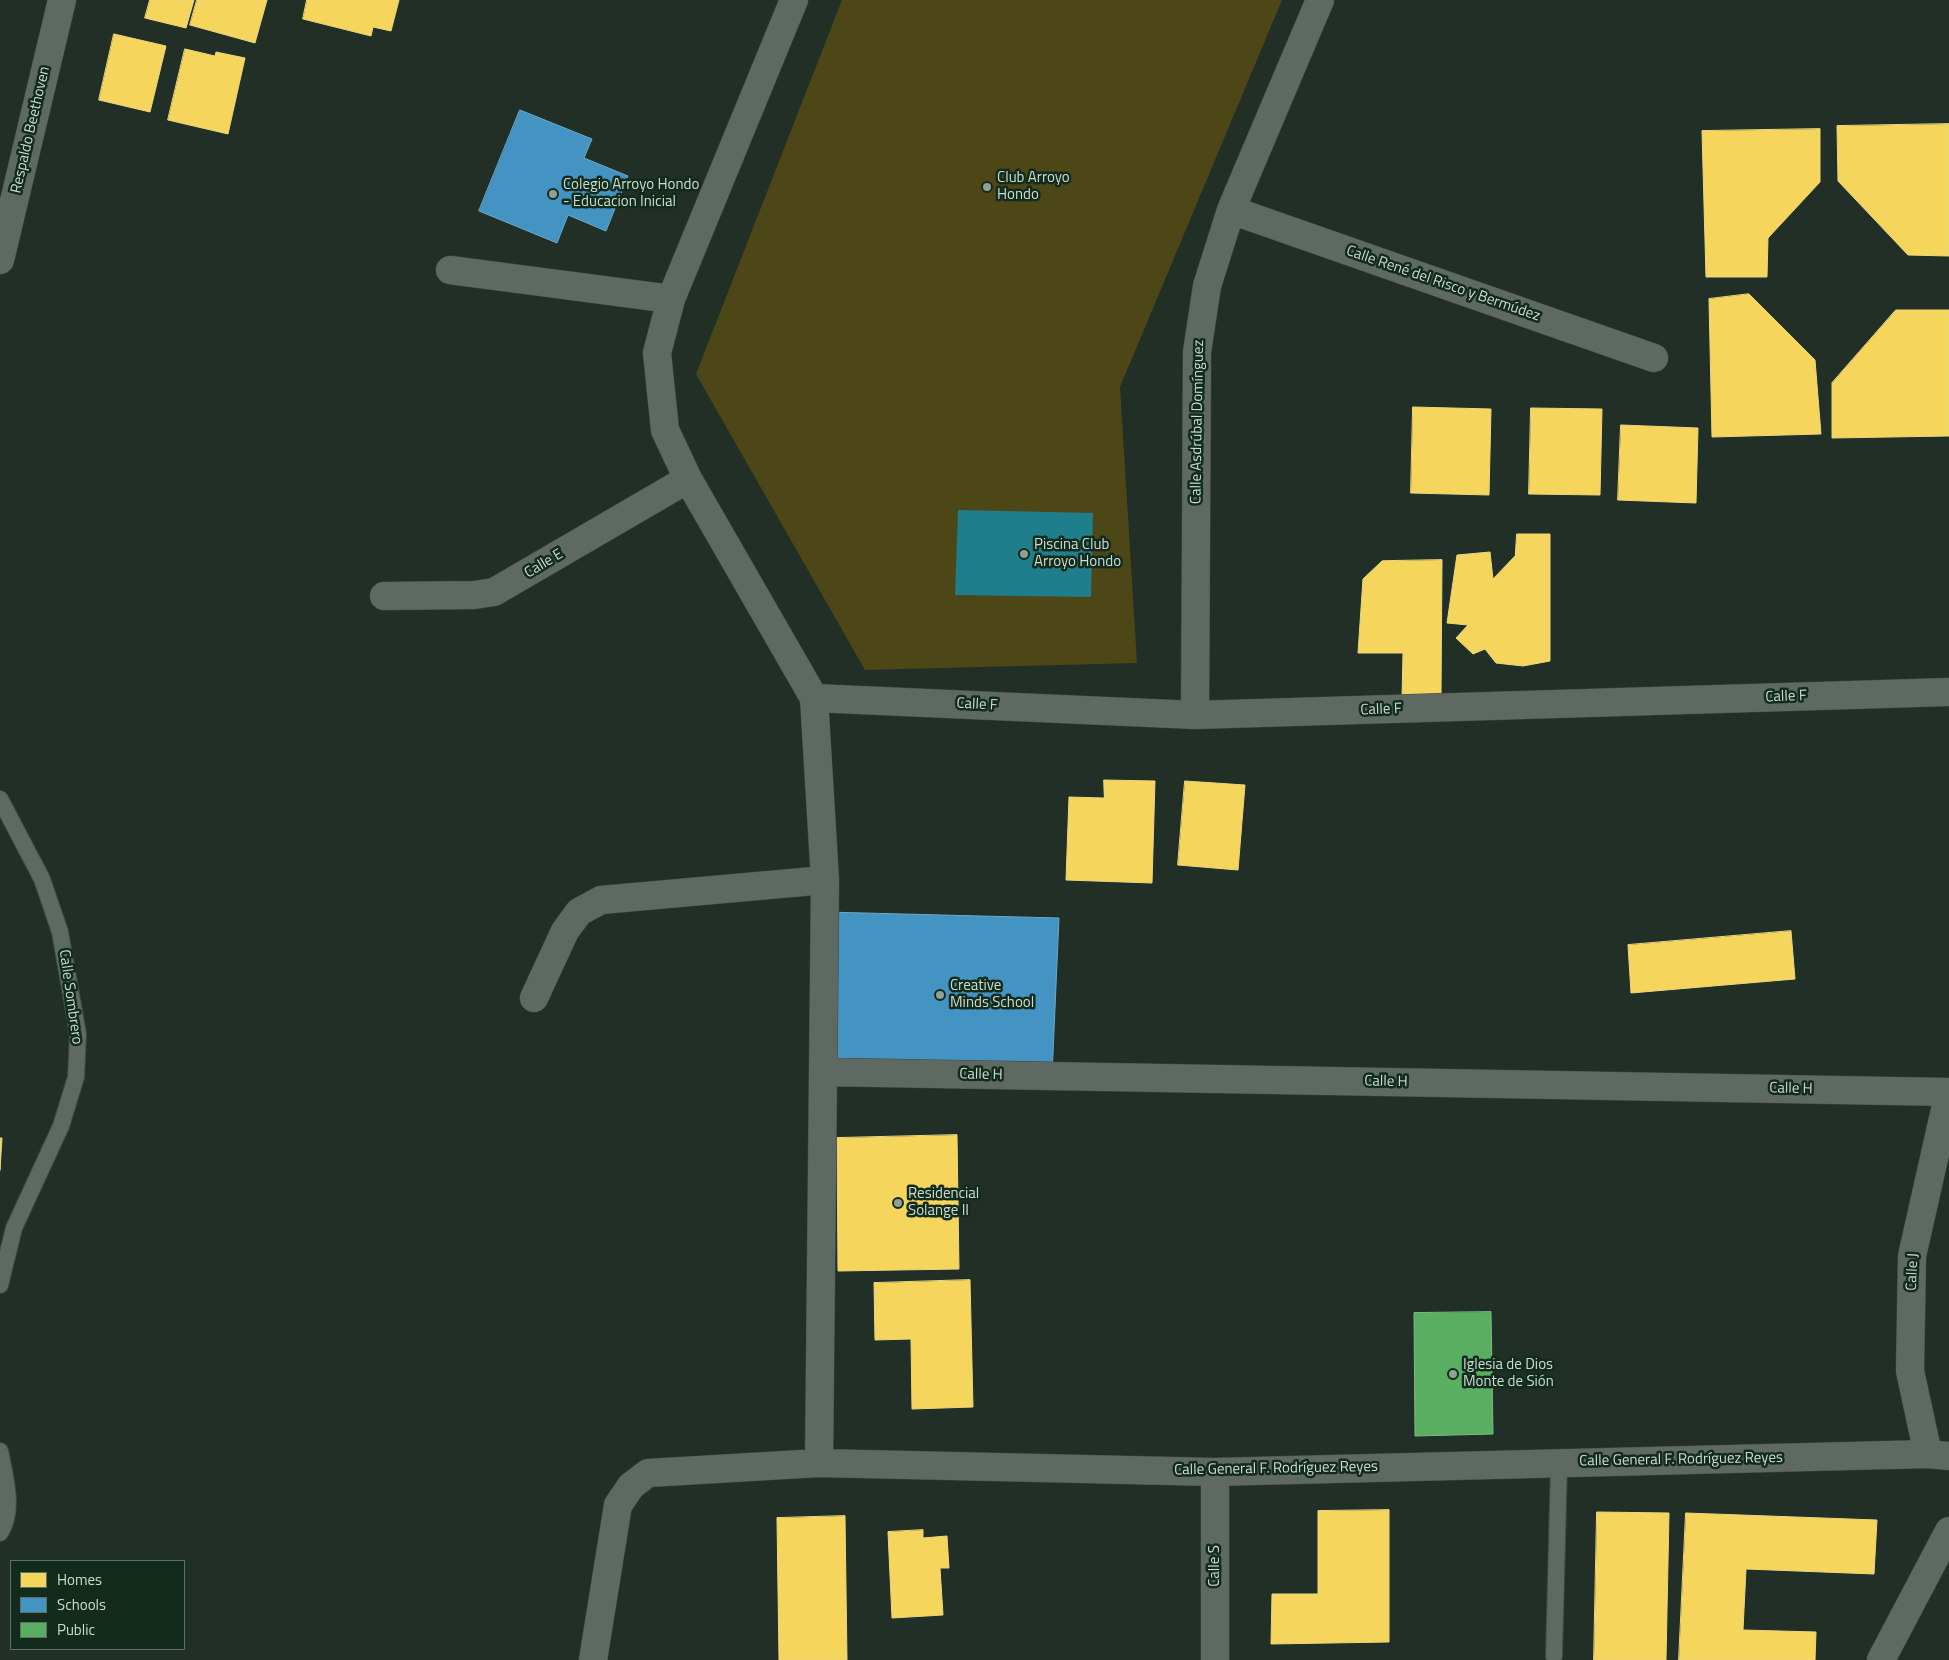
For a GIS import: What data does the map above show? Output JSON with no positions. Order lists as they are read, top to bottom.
{
  "streets": {
    "street": [
      "Respaldo Beethoven",
      "Calle René del Risco y Bermúdez",
      "Calle Asdrúbal Domínguez",
      "Calle E",
      "Calle F",
      "Calle H",
      "Calle J",
      "Calle General F. Rodríguez Reyes",
      "Calle S"
    ],
    "lane": ["Calle Sombrero"]
  },
  "crossings": [
    ["Calle René del Risco y Bermúdez", "Calle Asdrúbal Domínguez"],
    ["Calle Asdrúbal Domínguez", "Calle F"],
    ["Calle H", "Calle J"],
    ["Calle J", "Calle General F. Rodríguez Reyes"],
    ["Calle General F. Rodríguez Reyes", "Calle S"]
  ],
  "places": [
    "Club Arroyo Hondo",
    "Colegio Arroyo Hondo - Educacion Inicial",
    "Piscina Club Arroyo Hondo",
    "Creative Minds School",
    "Residencial Solange II",
    "Iglesia de Dios Monte de Sión"
  ],
  "legend": ["Homes", "Schools", "Public"]
}
